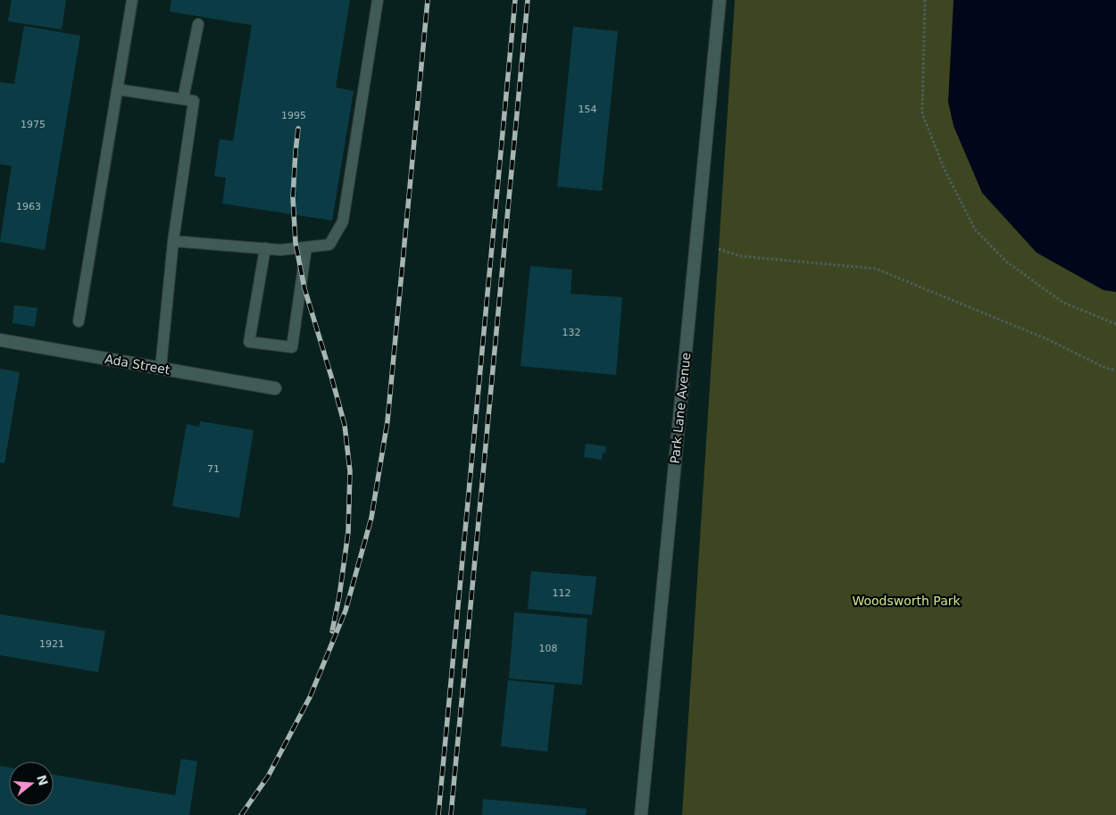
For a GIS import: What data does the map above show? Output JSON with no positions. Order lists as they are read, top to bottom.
{
  "streets": {
    "street": ["Ada Street", "Park Lane Avenue"]
  },
  "parks": ["Woodsworth Park"],
  "house_numbers": [
    "154",
    "1995",
    "1975",
    "1963",
    "132",
    "71",
    "112",
    "1921",
    "108"
  ],
  "north": "right"
}
